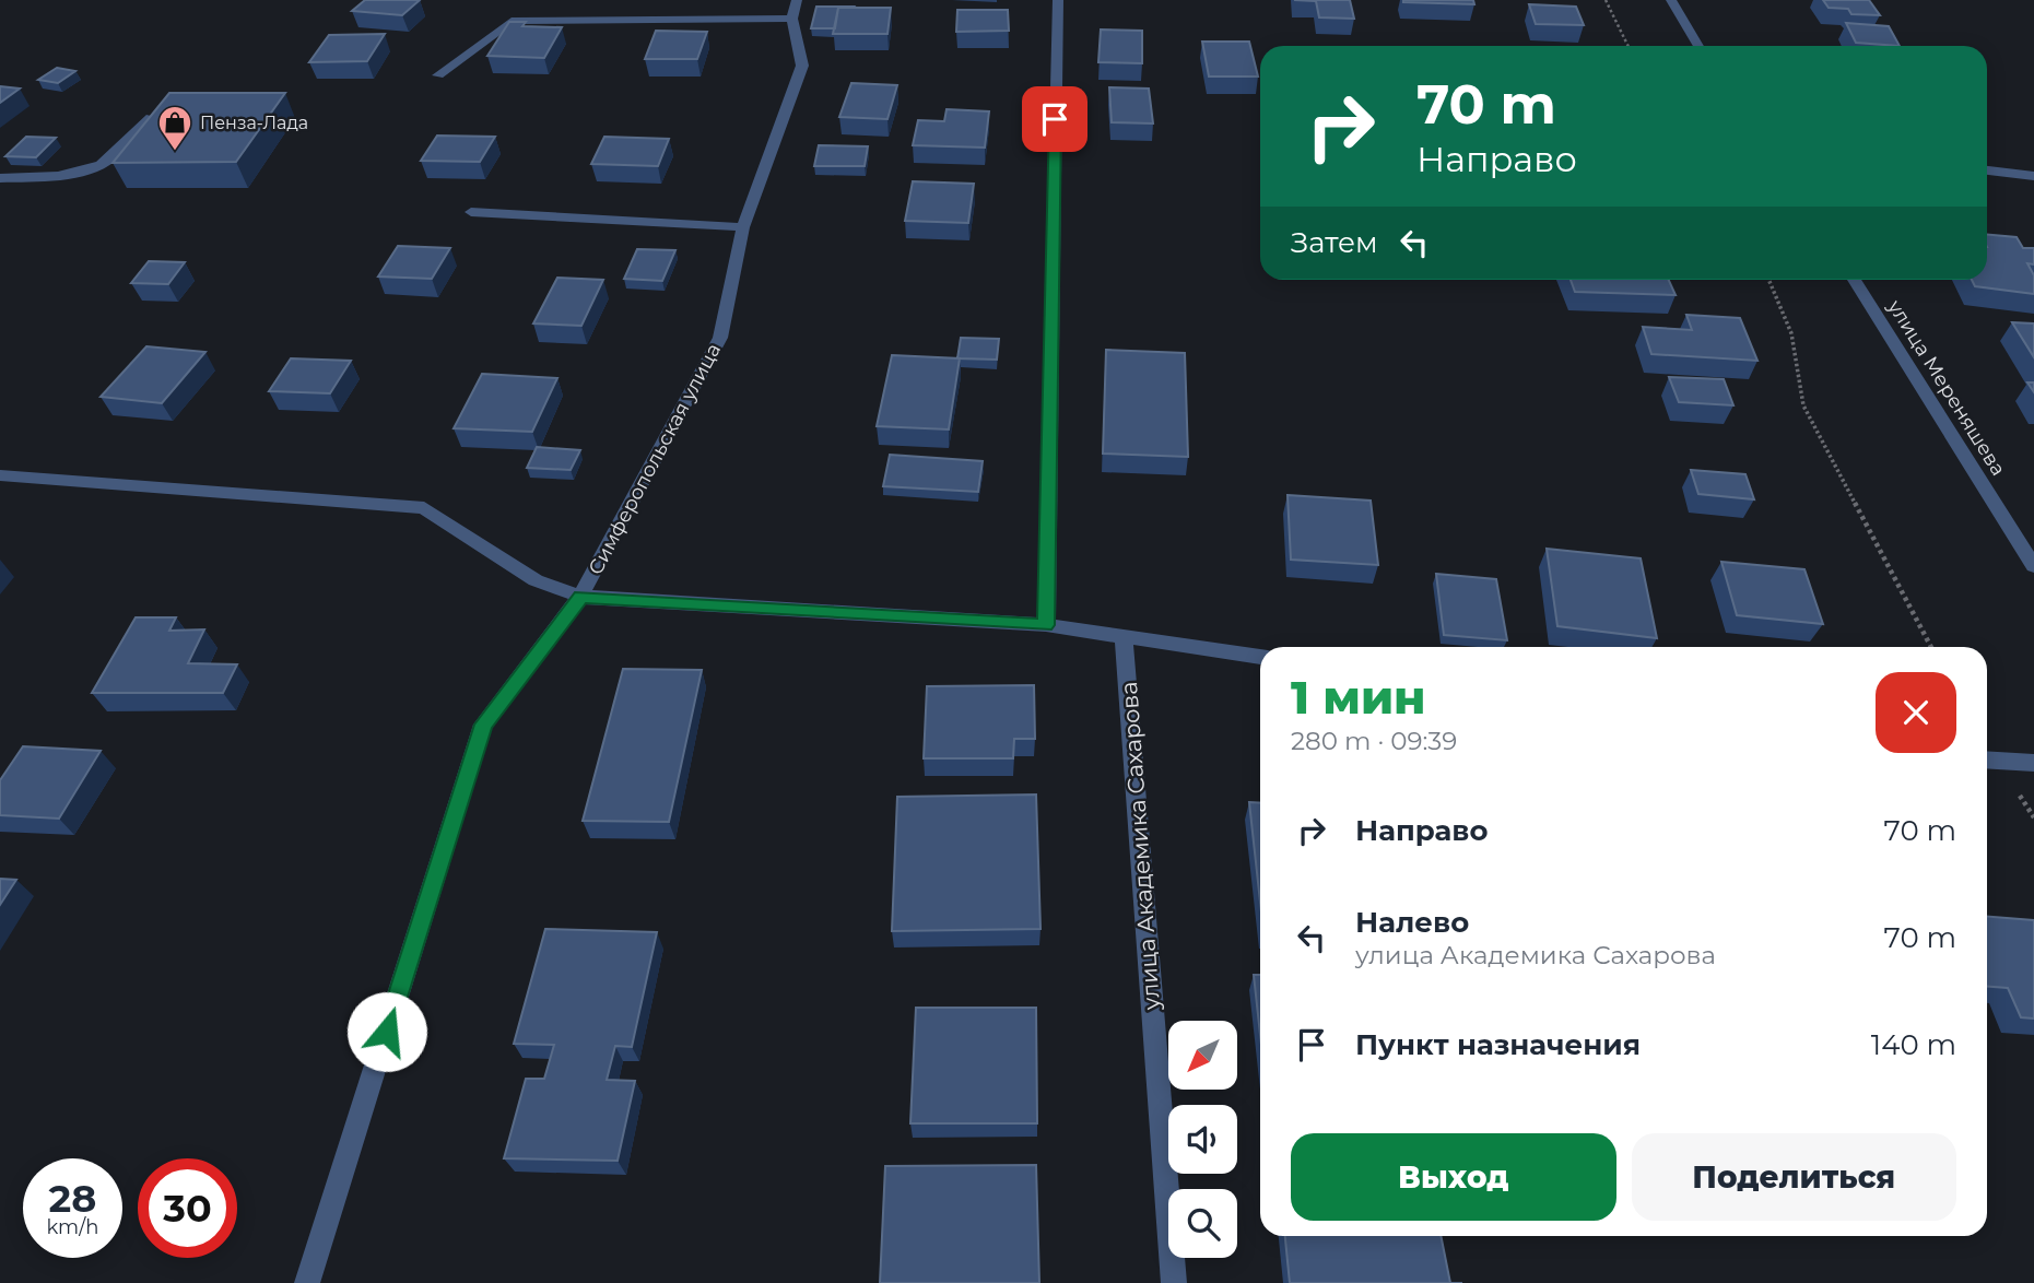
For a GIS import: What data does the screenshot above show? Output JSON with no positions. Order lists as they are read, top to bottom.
{
  "streets": {
    "street": ["улица Мереняшева", "Симферопольская улица", "улица Академика Сахарова"]
  },
  "places": {
    "shop": ["Пенза-Лада"]
  },
  "north": "bottom left",
  "page": {
    "turn": ["70 m", "Направо"],
    "then": "Затем",
    "heading": ["1 мин", "280 m · 09:39"],
    "list": [
      {
        "name": "Направо",
        "value": "70 m"
      },
      {
        "name": "Налево",
        "note": "улица Академика Сахарова",
        "value": "70 m"
      },
      {
        "name": "Пункт назначения",
        "value": "140 m"
      }
    ],
    "buttons": ["Выход", "Поделиться"],
    "speed": "28 km/h",
    "limit": "30"
  }
}
